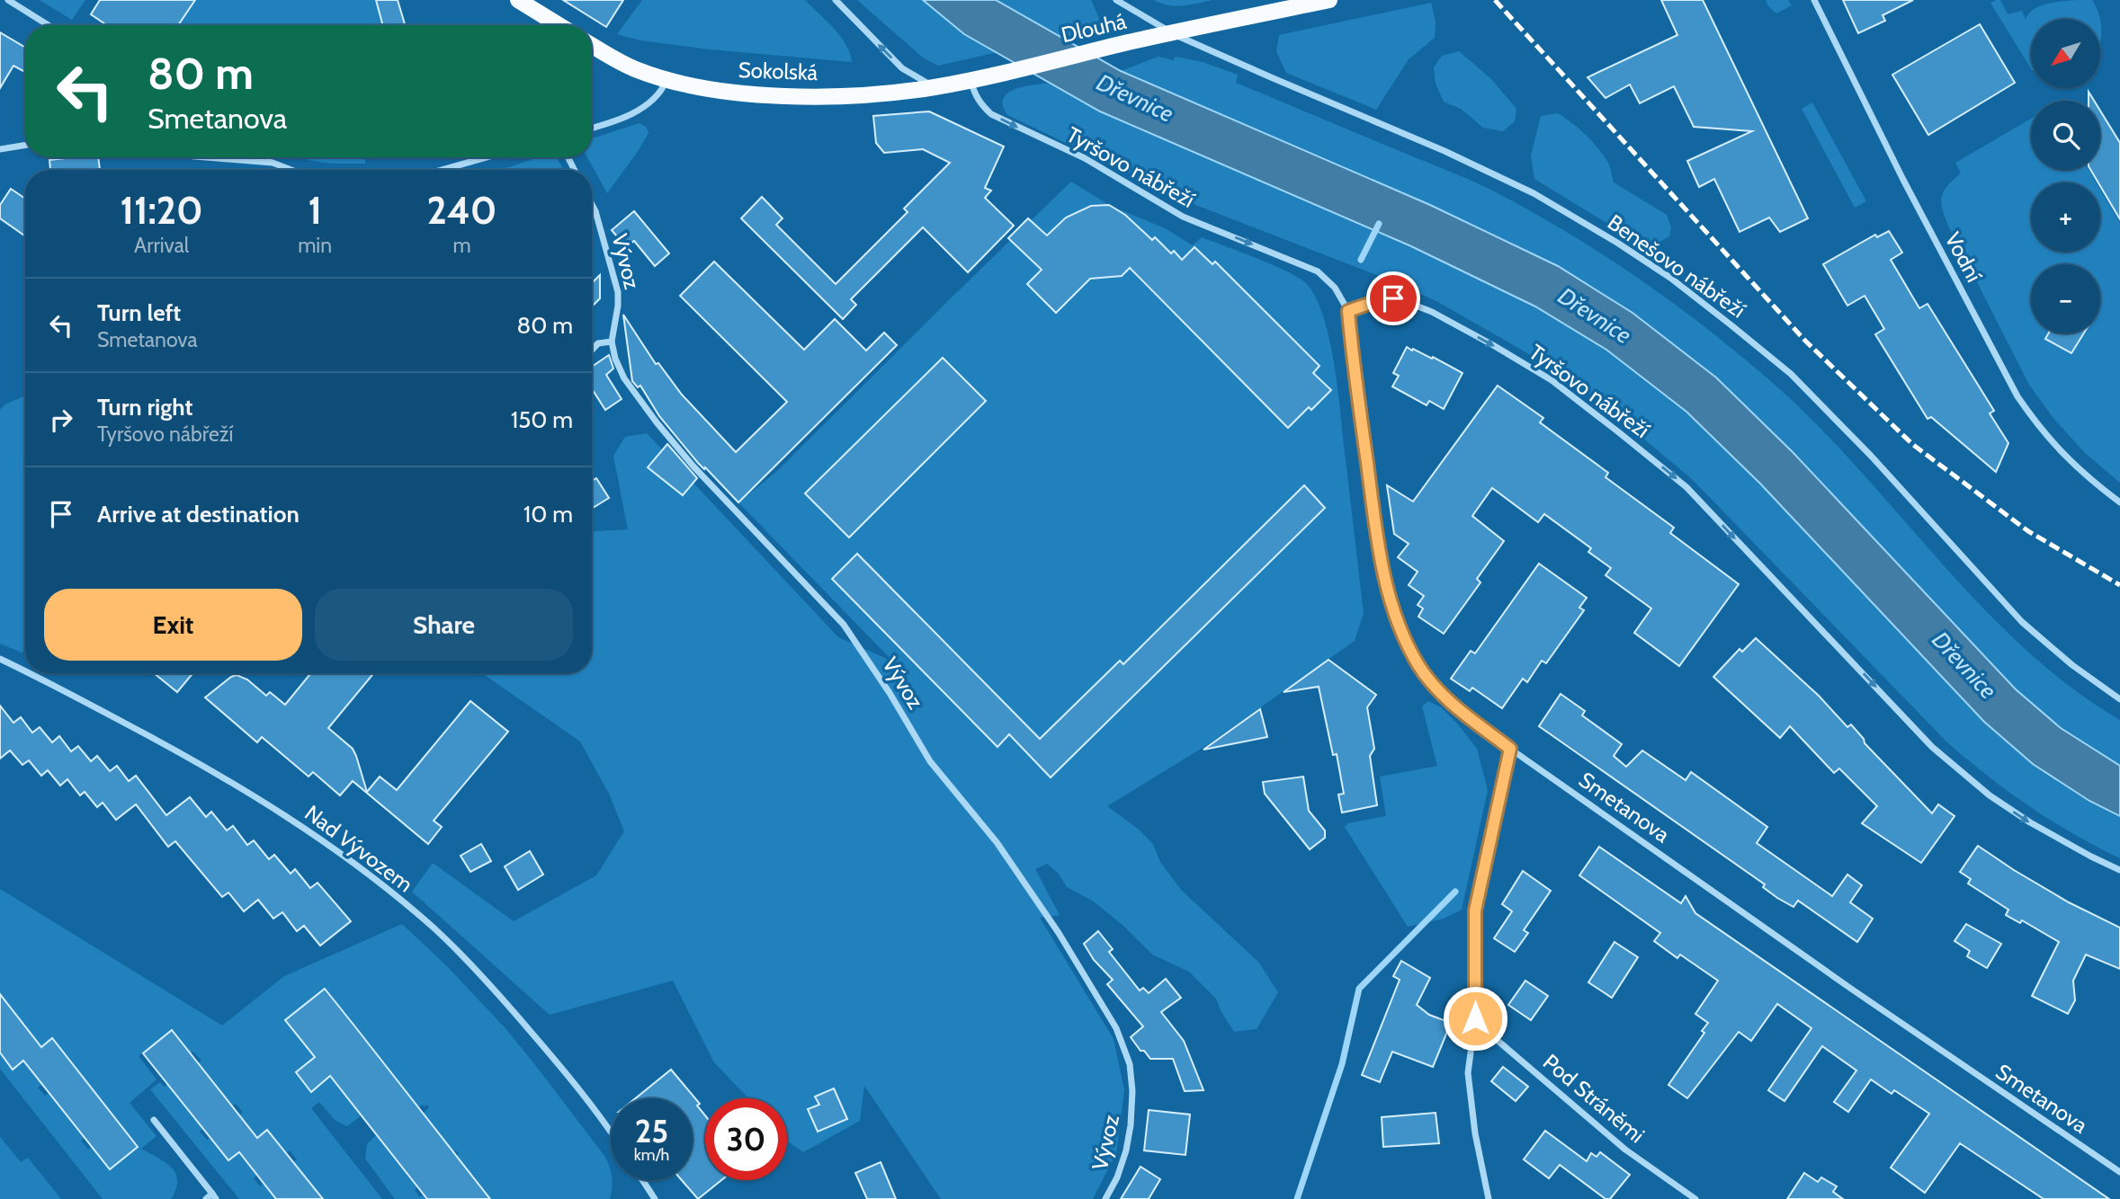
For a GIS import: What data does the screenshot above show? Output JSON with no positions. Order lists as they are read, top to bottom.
{
  "streets": {
    "main road": ["Dlouhá", "Sokolská"],
    "street": [
      "Tyršovo nábřeží",
      "Vodní",
      "Vývoz",
      "Benešovo nábřeží",
      "Smetanova",
      "Nad Vývozem",
      "Pod Stráněmi"
    ]
  },
  "crossings": [
    ["Dlouhá", "Sokolská"],
    ["Dlouhá", "Tyršovo nábřeží"],
    ["Dlouhá", "Benešovo nábřeží"],
    ["Sokolská", "Tyršovo nábřeží"],
    ["Tyršovo nábřeží", "Smetanova"]
  ],
  "one_way": ["Tyršovo nábřeží"],
  "water": ["Dřevnice"],
  "north": "bottom left",
  "page": {
    "map_buttons": ["+", "−"],
    "turn": ["80 m", "Smetanova"],
    "eta": [
      "11:20",
      "Arrival",
      "1",
      "min",
      "240",
      "m"
    ],
    "list": [
      {
        "name": "Turn left",
        "note": "Smetanova",
        "value": "80 m"
      },
      {
        "name": "Turn right",
        "note": "Tyršovo nábřeží",
        "value": "150 m"
      },
      {
        "name": "Arrive at destination",
        "value": "10 m"
      }
    ],
    "buttons": ["Exit", "Share"],
    "speed": "25 km/h",
    "limit": "30"
  }
}
